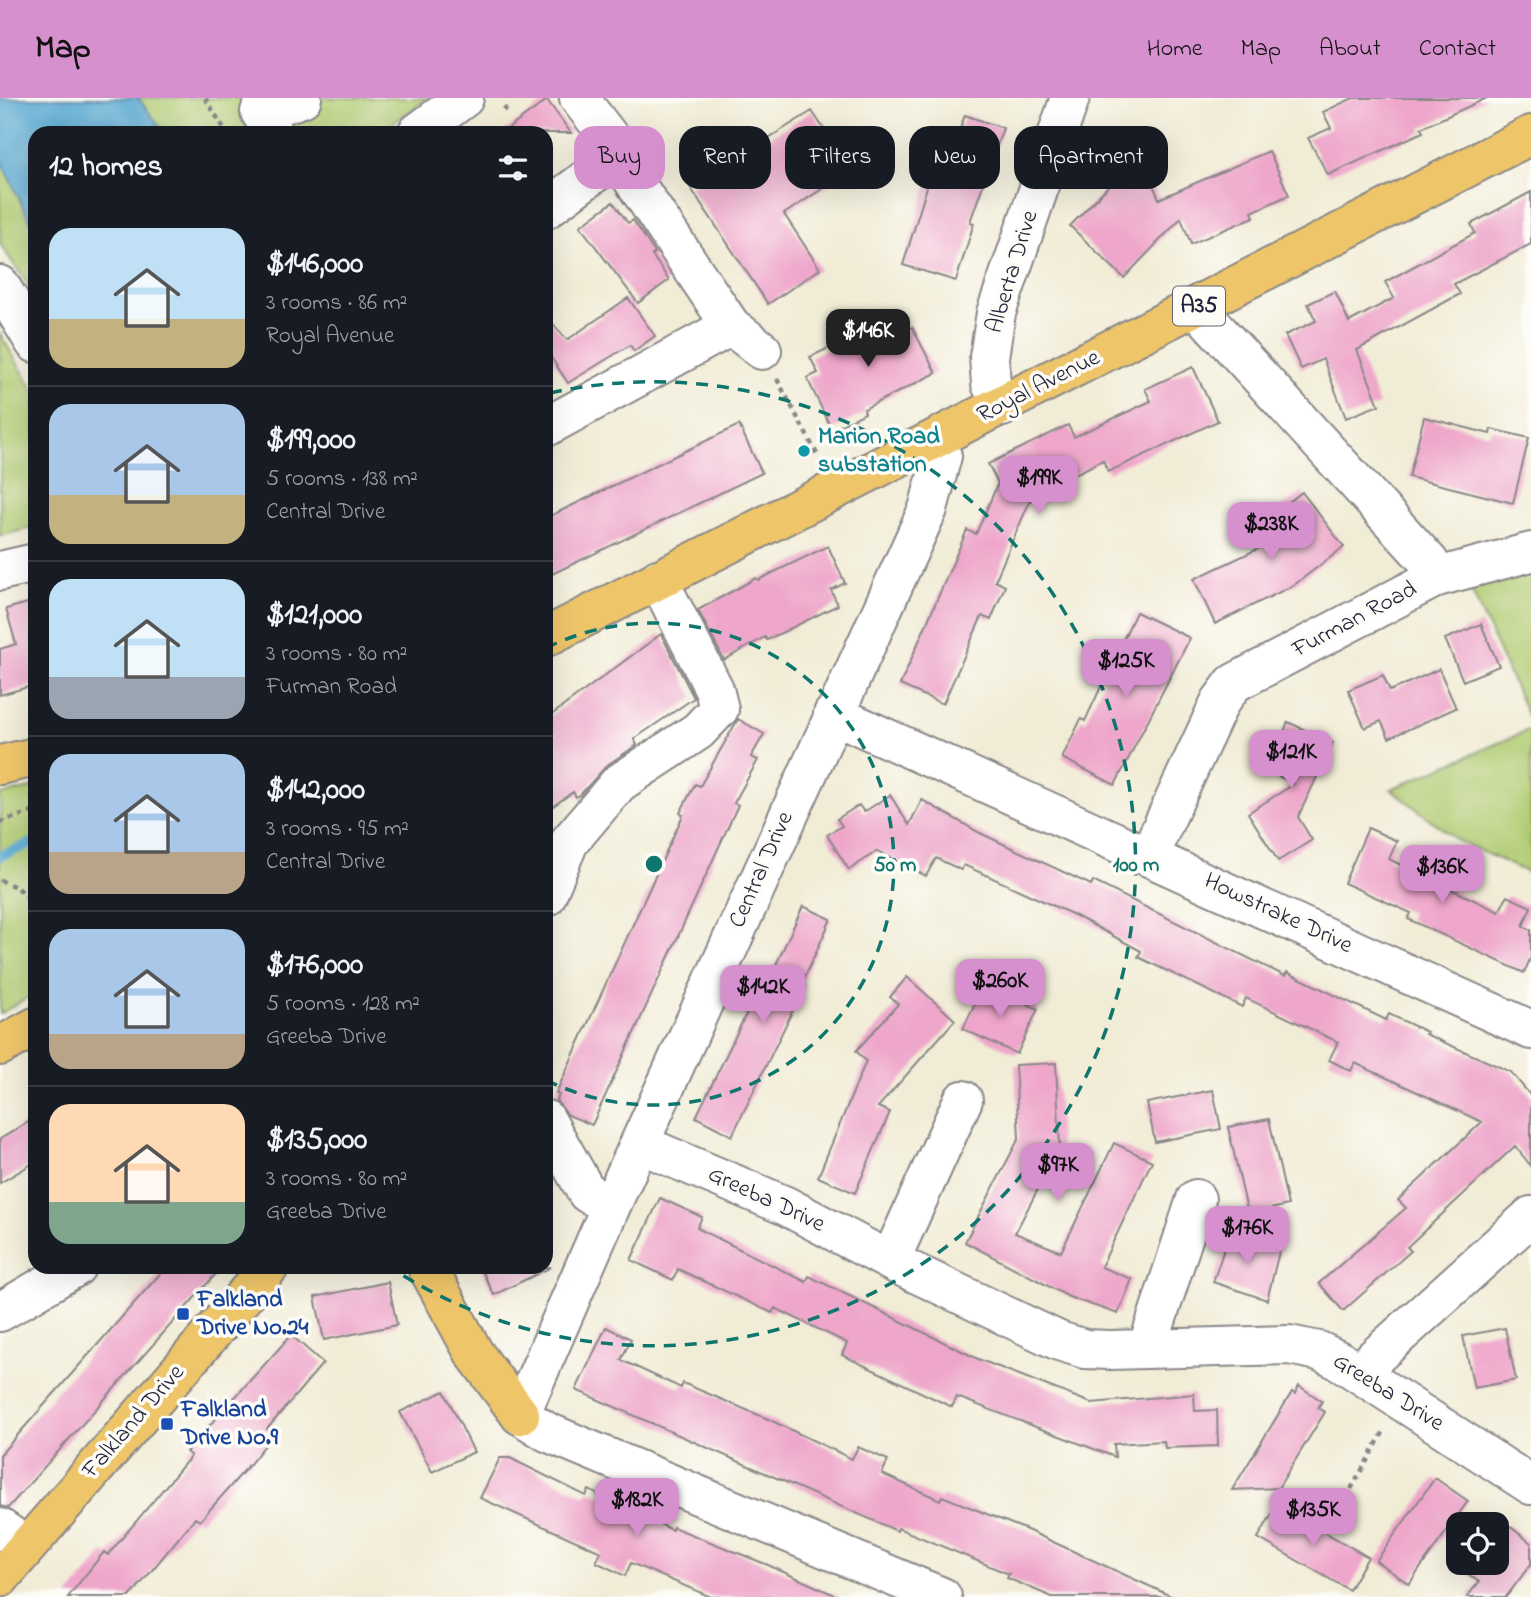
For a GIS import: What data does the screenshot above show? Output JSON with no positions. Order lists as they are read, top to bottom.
{
  "streets": {
    "main road": ["A35", "Royal Avenue", "Falkland Drive"],
    "street": [
      "Alberta Drive",
      "Furman Road",
      "Central Drive",
      "Howstrake Drive",
      "Greeba Drive"
    ]
  },
  "crossings": [
    ["Alberta Drive", "Royal Avenue"],
    ["Royal Avenue", "Furman Road"],
    ["Royal Avenue", "Central Drive"],
    ["Furman Road", "Howstrake Drive"],
    ["Central Drive", "Howstrake Drive"],
    ["Central Drive", "Greeba Drive"]
  ],
  "places": {
    "other": ["Marion Road substation"],
    "transit": ["Falkland Drive No.24", "Falkland Drive No.9"]
  },
  "page": {
    "header": "Map",
    "nav": [
      "Home",
      "Map",
      "About",
      "Contact"
    ],
    "chip": [
      "Buy",
      "Rent",
      "Filters",
      "New",
      "Apartment"
    ],
    "heading": "12 homes",
    "list": [
      {
        "name": "$146,000",
        "note": "3 rooms · 86 m² · Royal Avenue"
      },
      {
        "name": "$199,000",
        "note": "5 rooms · 138 m² · Central Drive"
      },
      {
        "name": "$121,000",
        "note": "3 rooms · 80 m² · Furman Road"
      },
      {
        "name": "$142,000",
        "note": "3 rooms · 95 m² · Central Drive"
      },
      {
        "name": "$176,000",
        "note": "5 rooms · 128 m² · Greeba Drive"
      },
      {
        "name": "$135,000",
        "note": "3 rooms · 80 m² · Greeba Drive"
      }
    ],
    "price": [
      "$146K",
      "$199K",
      "$238K",
      "$125K",
      "$121K",
      "$136K",
      "$260K",
      "$142K",
      "$97K",
      "$176K",
      "$182K",
      "$135K"
    ]
  },
  "rings": ["50 m", "100 m"]
}
